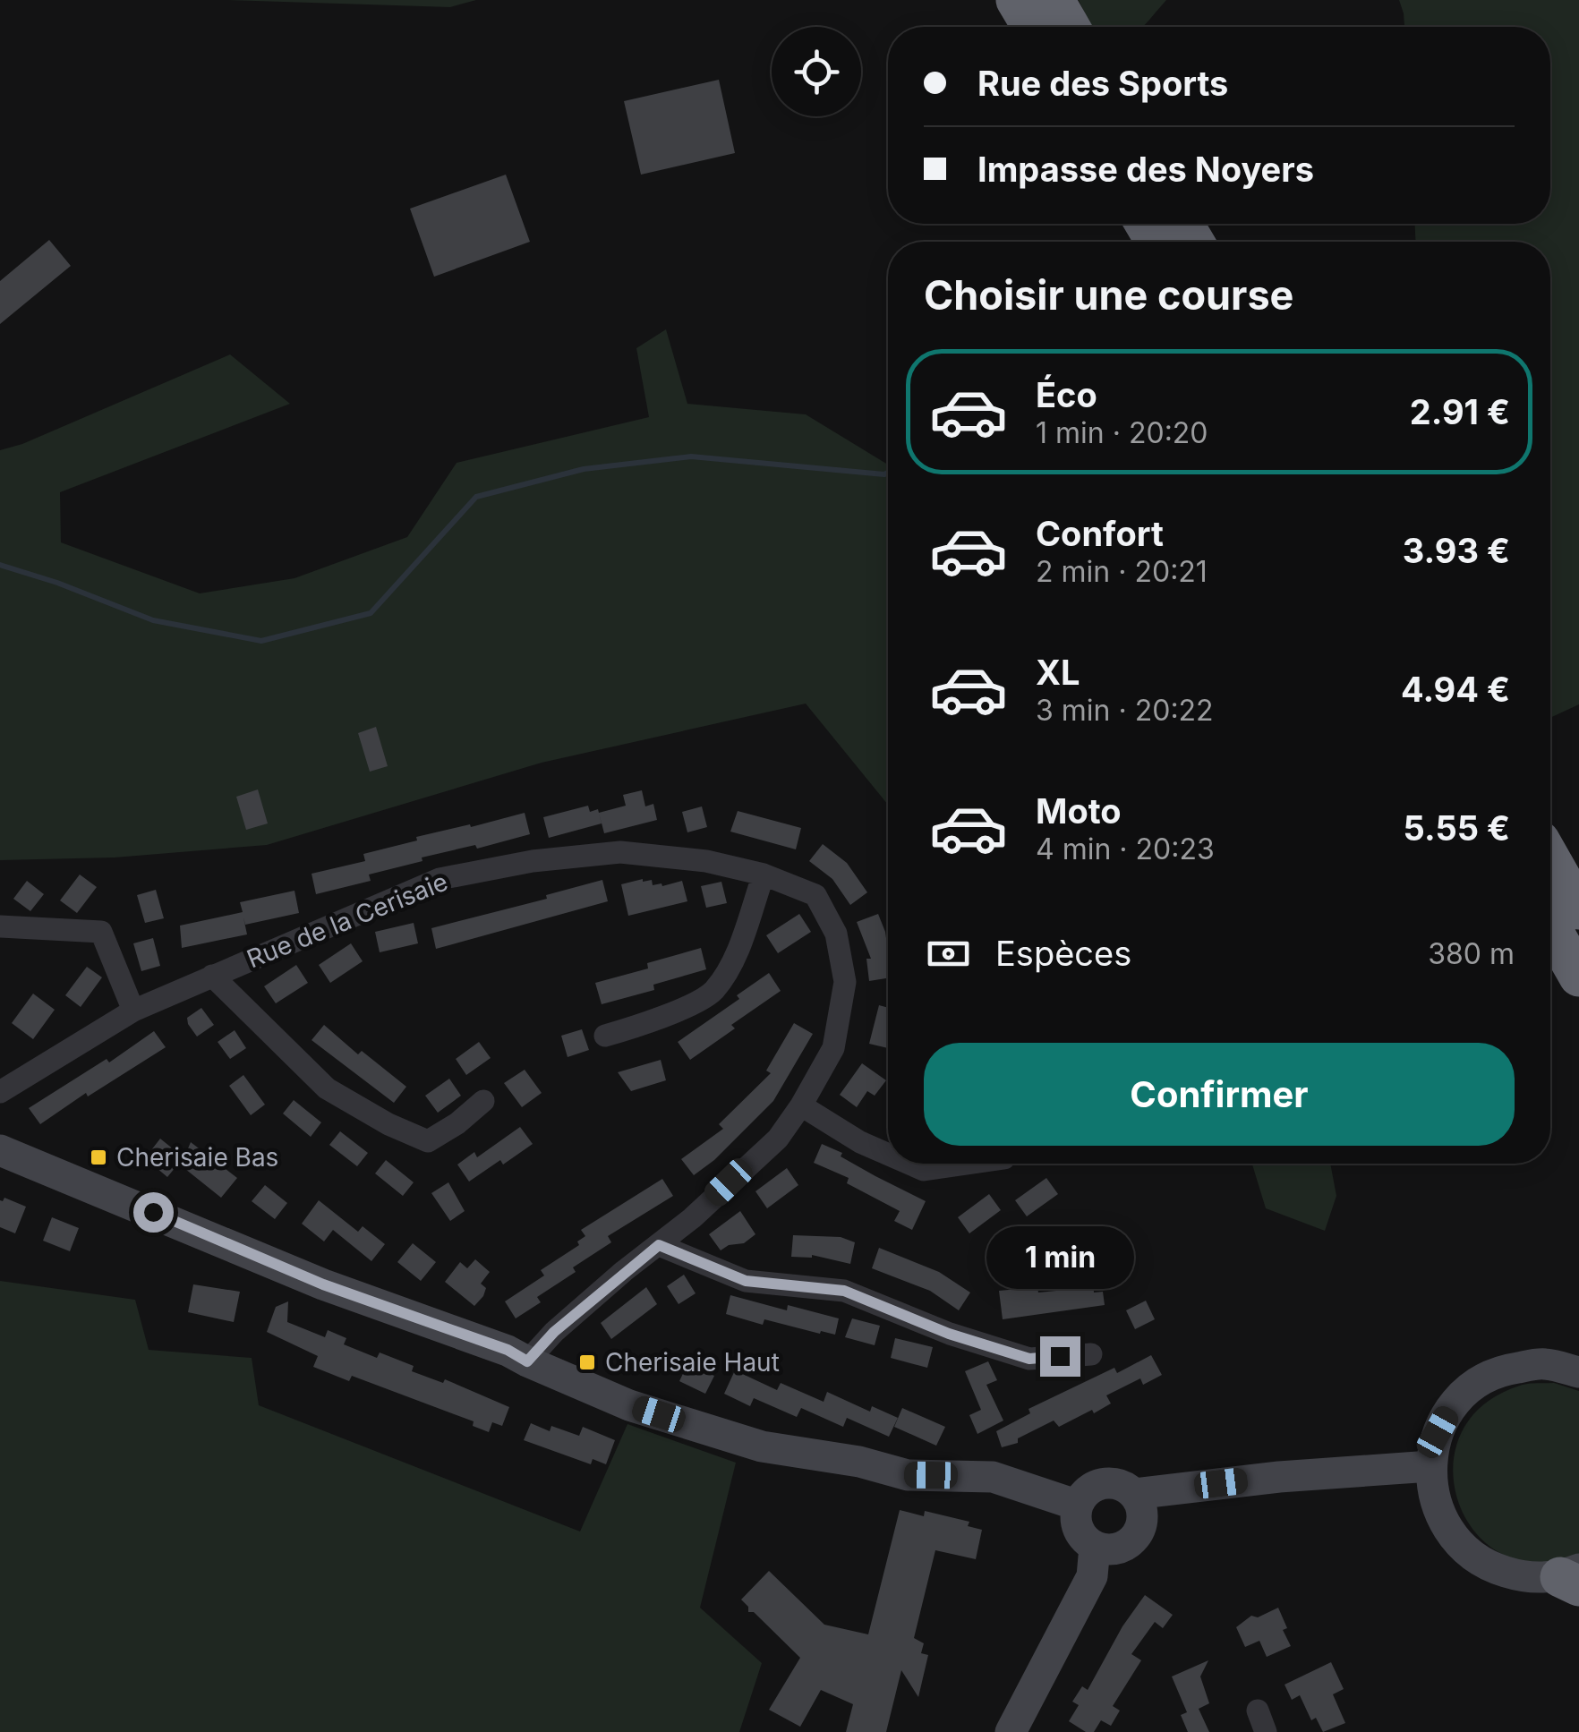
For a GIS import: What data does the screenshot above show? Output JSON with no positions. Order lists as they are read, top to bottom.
{
  "streets": {
    "street": ["Rue de la Cerisaie"]
  },
  "places": {
    "transit": ["Cherisaie Bas", "Cherisaie Haut"]
  },
  "page": {
    "banner": ["Rue des Sports", "Impasse des Noyers"],
    "heading": "Choisir une course",
    "list": [
      {
        "name": "Éco",
        "note": "1 min · 20:20",
        "value": "2.91 €"
      },
      {
        "name": "Confort",
        "note": "2 min · 20:21",
        "value": "3.93 €"
      },
      {
        "name": "XL",
        "note": "3 min · 20:22",
        "value": "4.94 €"
      },
      {
        "name": "Moto",
        "note": "4 min · 20:23",
        "value": "5.55 €"
      }
    ],
    "pay": ["Espèces", "380 m"],
    "buttons": "Confirmer",
    "bubble": "1 min"
  }
}
